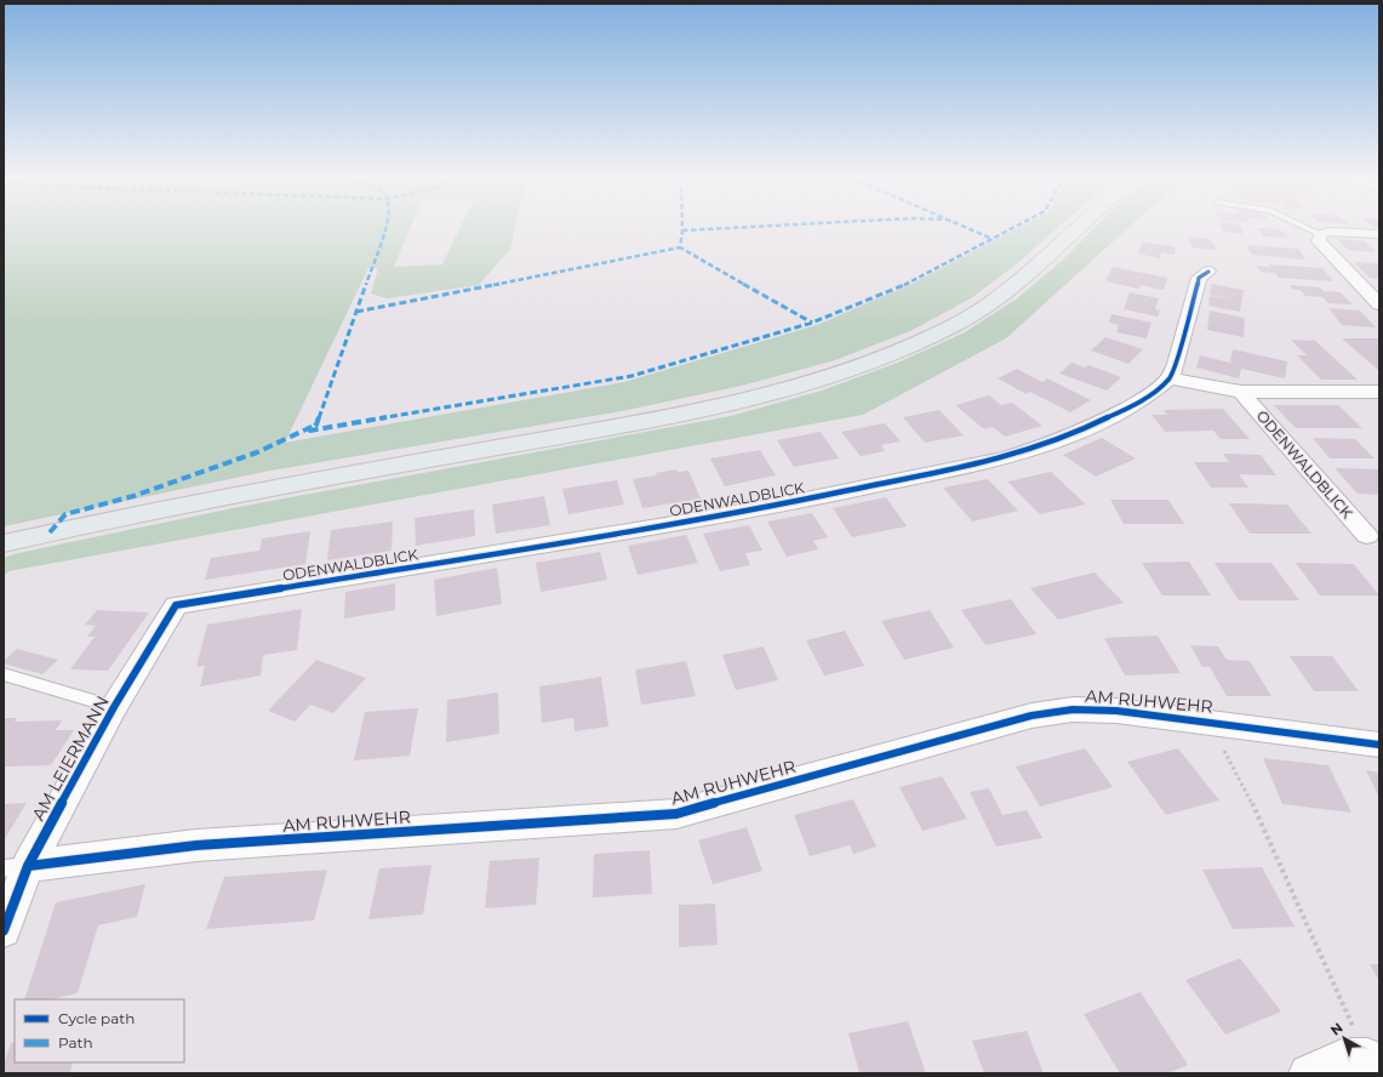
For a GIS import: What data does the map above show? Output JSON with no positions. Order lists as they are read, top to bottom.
{
  "streets": {
    "street": ["ODENWALDBLICK", "AM RUHWEHR", "AM LEIERMANN"]
  },
  "crossings": [
    ["ODENWALDBLICK", "AM LEIERMANN"],
    ["AM RUHWEHR", "AM LEIERMANN"]
  ],
  "legend": ["Cycle path", "Path"],
  "north": "top left"
}
